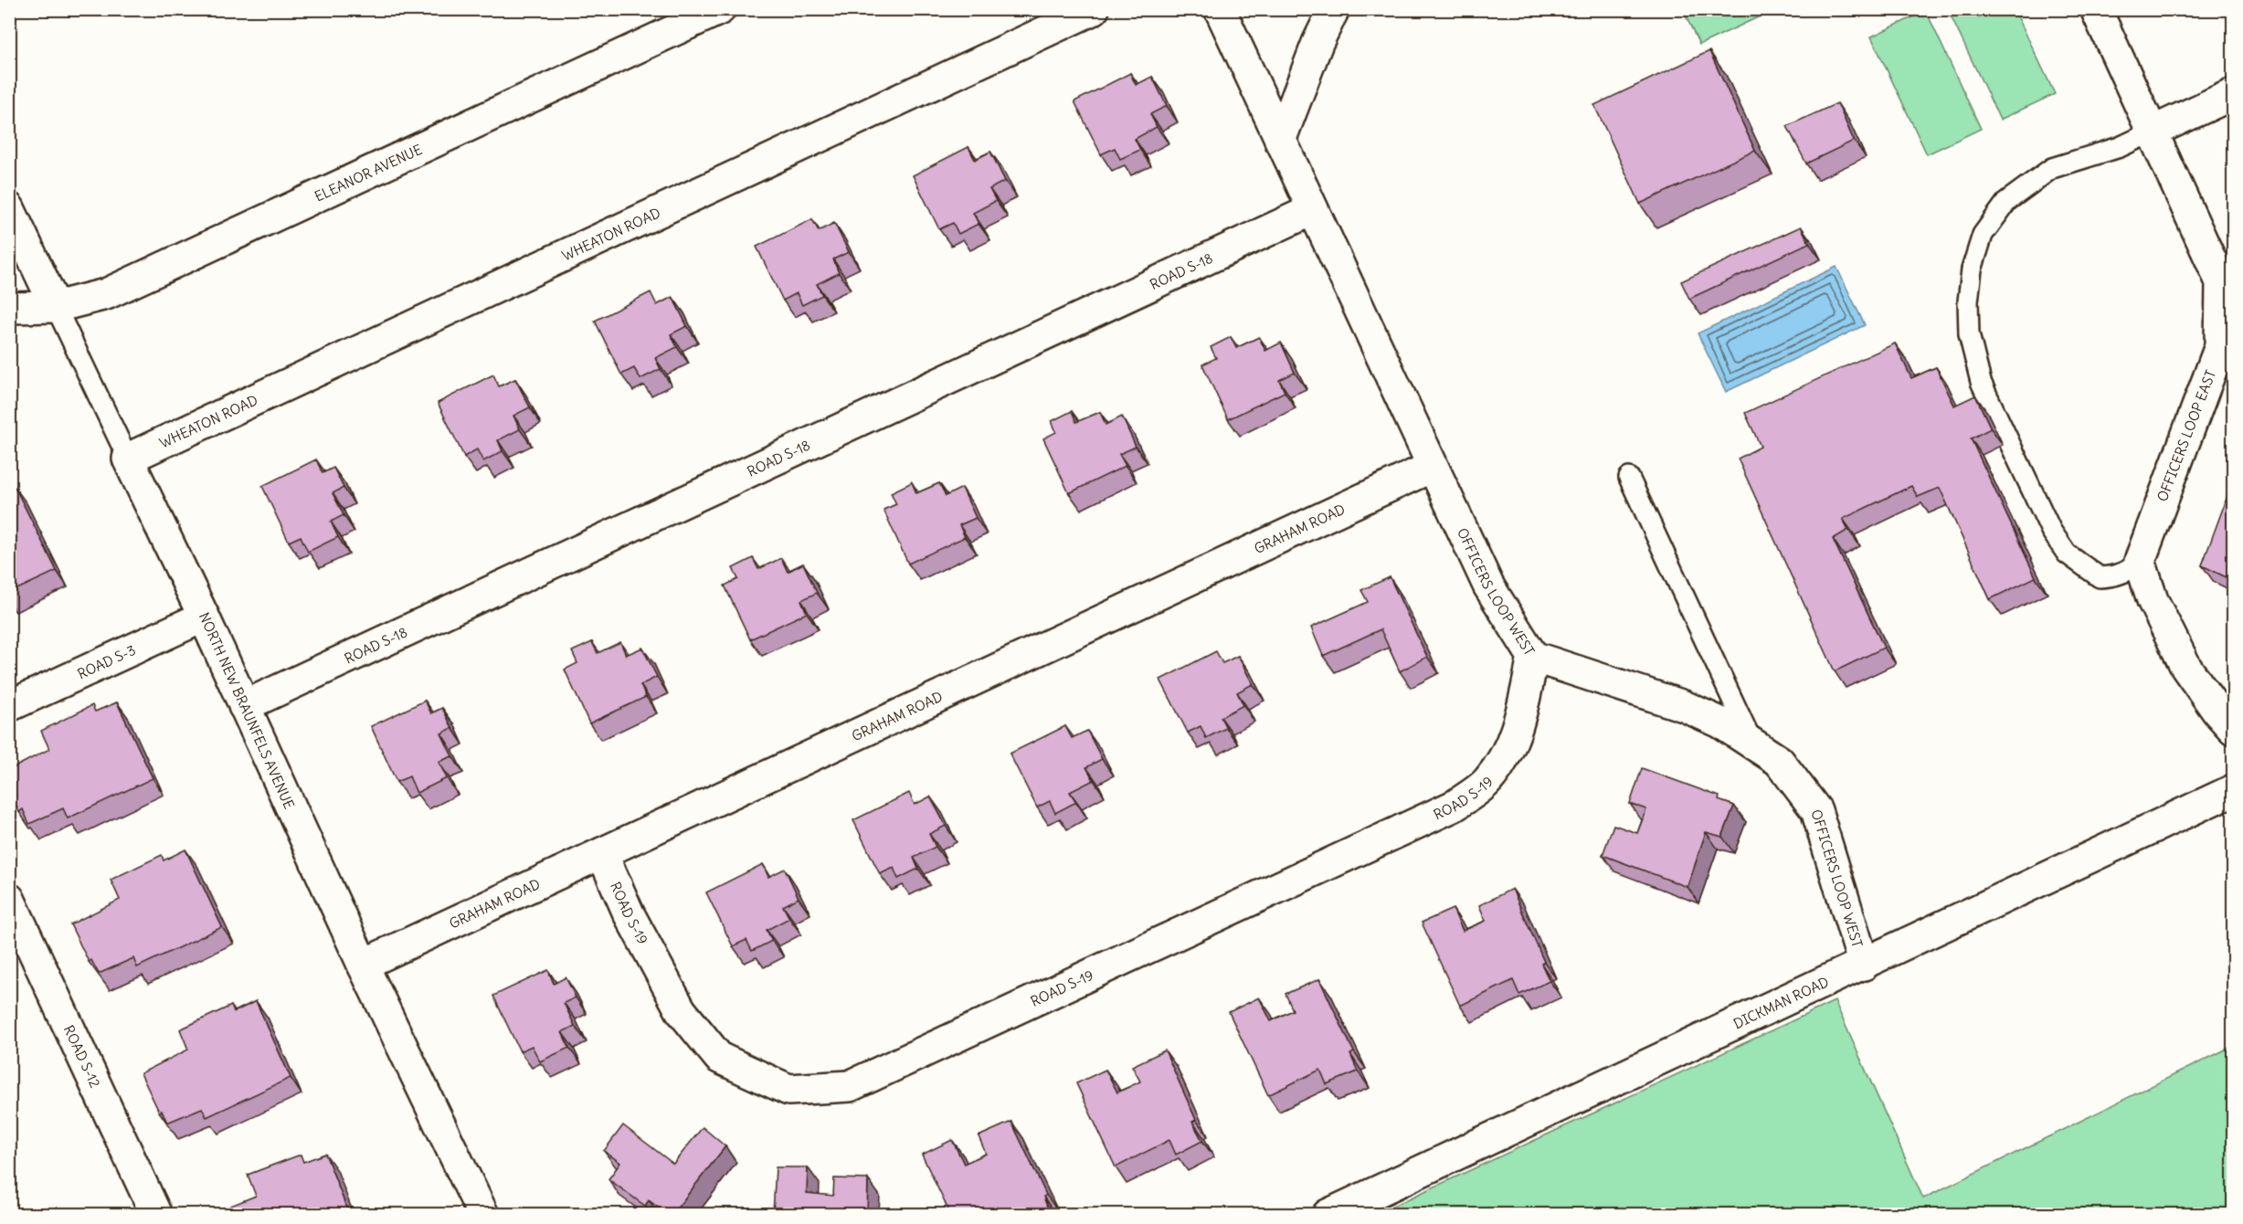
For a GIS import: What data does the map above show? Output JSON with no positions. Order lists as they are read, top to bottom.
{
  "streets": {
    "street": [
      "ELEANOR AVENUE",
      "WHEATON ROAD",
      "ROAD S-18",
      "OFFICERS LOOP EAST",
      "GRAHAM ROAD",
      "OFFICERS LOOP WEST",
      "ROAD S-3",
      "NORTH NEW BRAUNFELS AVENUE",
      "ROAD S-19",
      "DICKMAN ROAD",
      "ROAD S-12"
    ]
  },
  "crossings": [
    ["ELEANOR AVENUE", "NORTH NEW BRAUNFELS AVENUE"],
    ["WHEATON ROAD", "NORTH NEW BRAUNFELS AVENUE"],
    ["ROAD S-18", "OFFICERS LOOP WEST"],
    ["ROAD S-18", "NORTH NEW BRAUNFELS AVENUE"],
    ["GRAHAM ROAD", "OFFICERS LOOP WEST"],
    ["GRAHAM ROAD", "NORTH NEW BRAUNFELS AVENUE"],
    ["GRAHAM ROAD", "ROAD S-19"],
    ["OFFICERS LOOP WEST", "ROAD S-19"],
    ["OFFICERS LOOP WEST", "DICKMAN ROAD"],
    ["ROAD S-3", "NORTH NEW BRAUNFELS AVENUE"]
  ]
}
